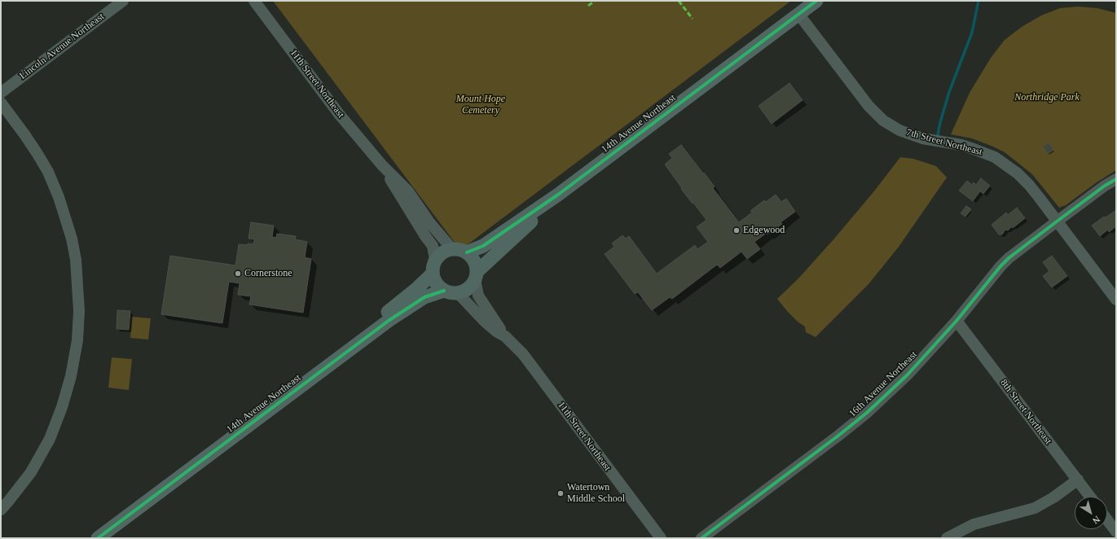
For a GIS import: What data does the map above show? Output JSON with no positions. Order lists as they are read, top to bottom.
{
  "streets": {
    "main road": ["14th Avenue Northeast"],
    "street": [
      "Lincoln Avenue Northeast",
      "11th Street Northeast",
      "7th Street Northeast",
      "16th Avenue Northeast",
      "8th Street Northeast"
    ]
  },
  "crossings": [
    ["11th Street Northeast", "14th Avenue Northeast"],
    ["14th Avenue Northeast", "7th Street Northeast"],
    ["7th Street Northeast", "16th Avenue Northeast"],
    ["16th Avenue Northeast", "8th Street Northeast"]
  ],
  "parks": ["Northridge Park", "Mount Hope Cemetery"],
  "places": ["Edgewood", "Cornerstone", "Watertown Middle School"],
  "north": "bottom right"
}
